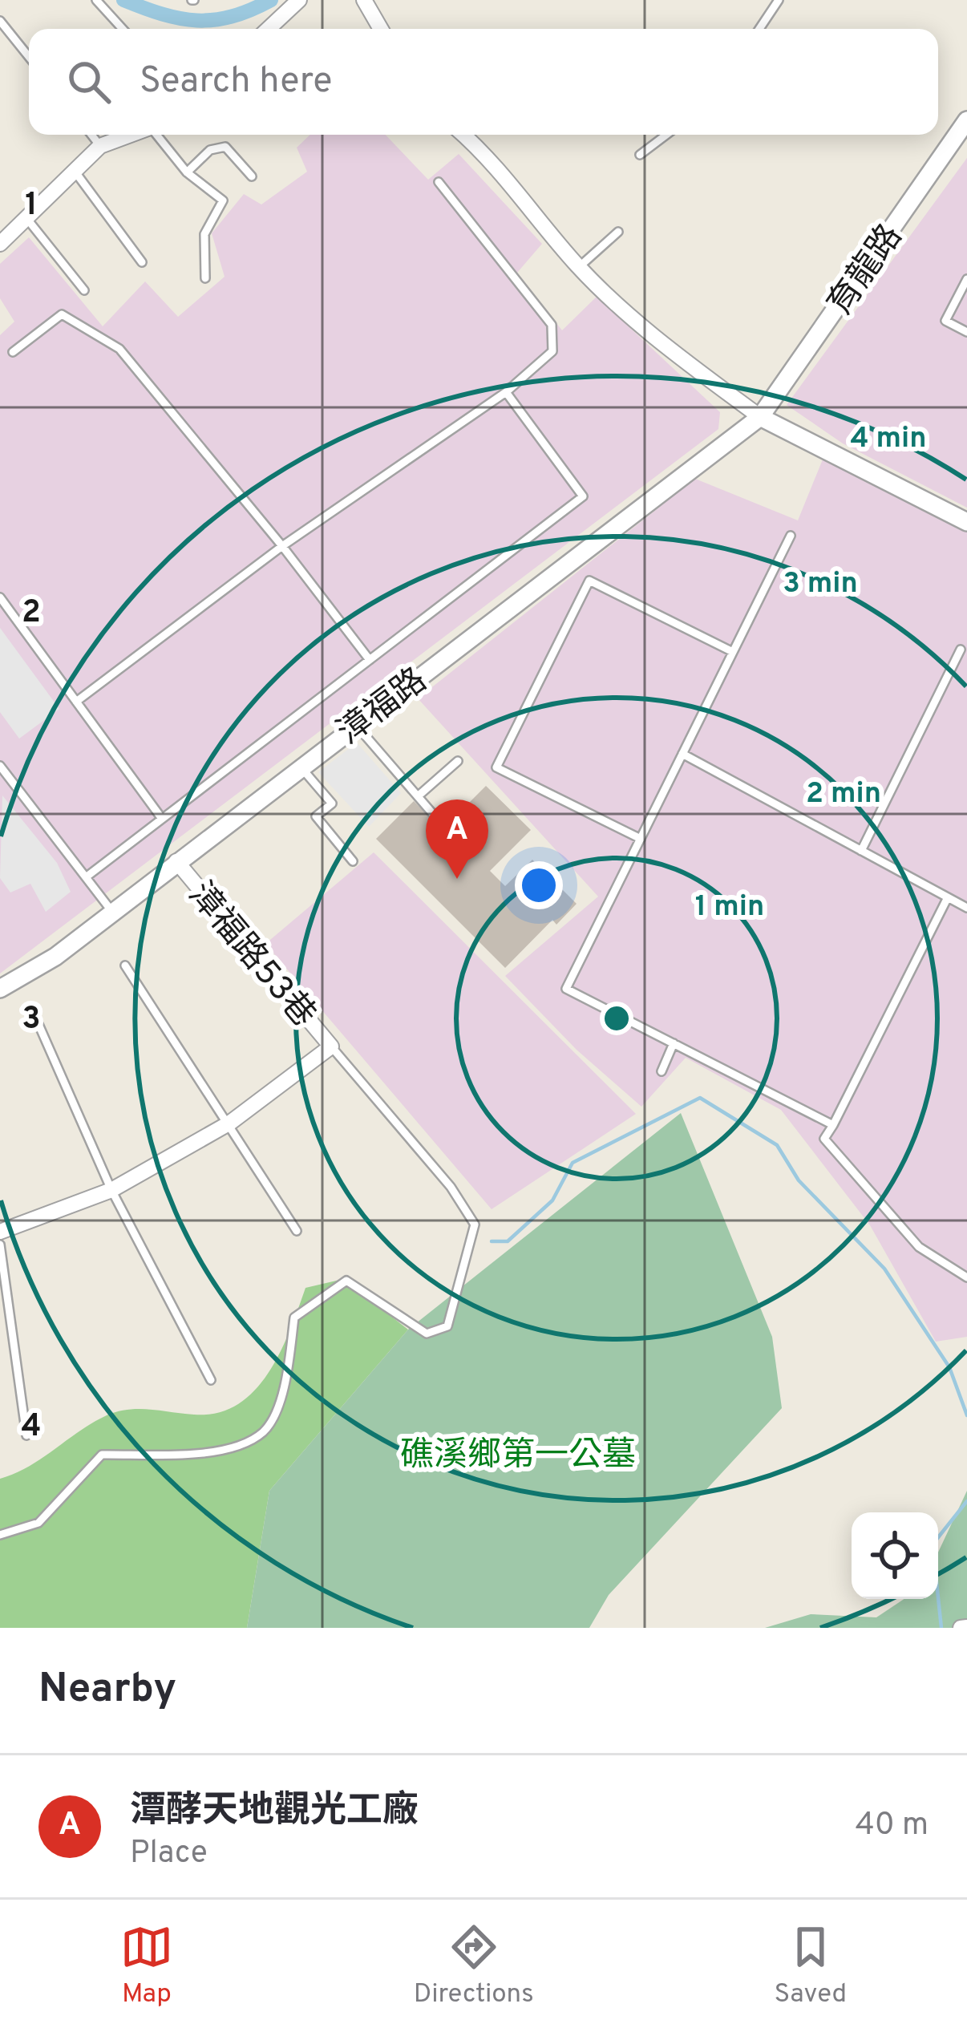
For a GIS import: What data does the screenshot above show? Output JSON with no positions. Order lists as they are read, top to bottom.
{
  "streets": {
    "street": ["育龍路", "漳福路", "漳福路53巷"]
  },
  "crossings": [
    ["育龍路", "漳福路"],
    ["漳福路", "漳福路53巷"]
  ],
  "parks": ["礁溪鄉第一公墓"],
  "page": {
    "search": "Search here",
    "pins": "A",
    "heading": "Nearby",
    "list": [
      {
        "mark": "A",
        "name": "潭酵天地觀光工廠",
        "note": "Place",
        "value": "40 m"
      }
    ],
    "nav": ["Map", "Directions", "Saved"]
  },
  "grid": {
    "rows": [
      "1",
      "2",
      "3",
      "4"
    ]
  },
  "rings": [
    "4 min",
    "3 min",
    "2 min",
    "1 min"
  ]
}
